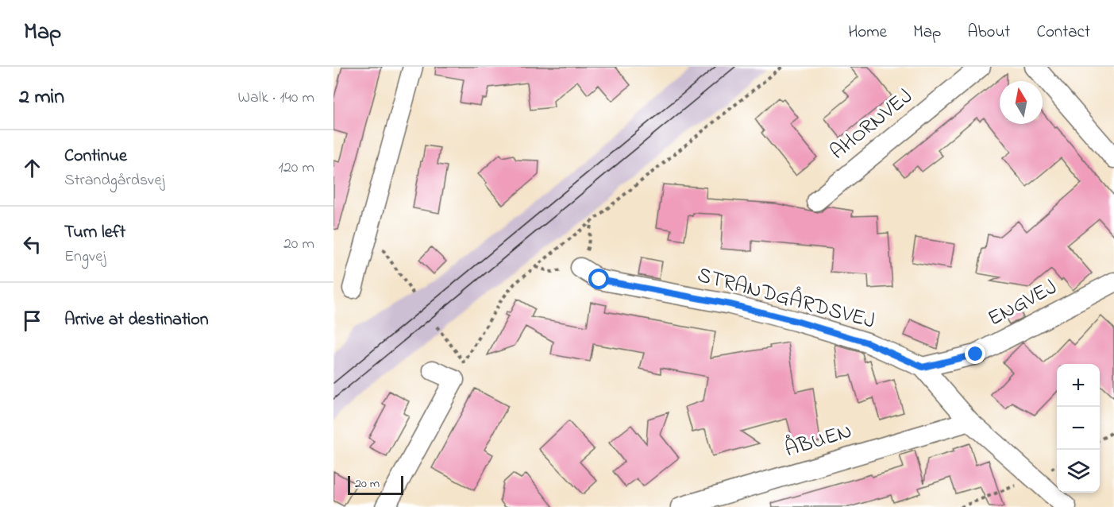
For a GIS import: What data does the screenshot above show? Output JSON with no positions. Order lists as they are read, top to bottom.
{
  "streets": {
    "street": [
      "AHORNVEJ",
      "STRANDGÅRDSVEJ",
      "ENGVEJ",
      "ÅBUEN"
    ]
  },
  "crossings": [
    ["STRANDGÅRDSVEJ", "ENGVEJ"],
    ["STRANDGÅRDSVEJ", "ÅBUEN"]
  ],
  "scale_bar": "20 m",
  "north": "top",
  "page": {
    "header": "Map",
    "nav": [
      "Home",
      "Map",
      "About",
      "Contact"
    ],
    "heading": ["2 min", "Walk · 140 m"],
    "list": [
      ["Continue", "Strandgårdsvej", "120 m"],
      ["Turn left", "Engvej", "20 m"],
      "Arrive at destination"
    ],
    "map_buttons": ["+", "−"],
    "scale": "20 m"
  }
}
